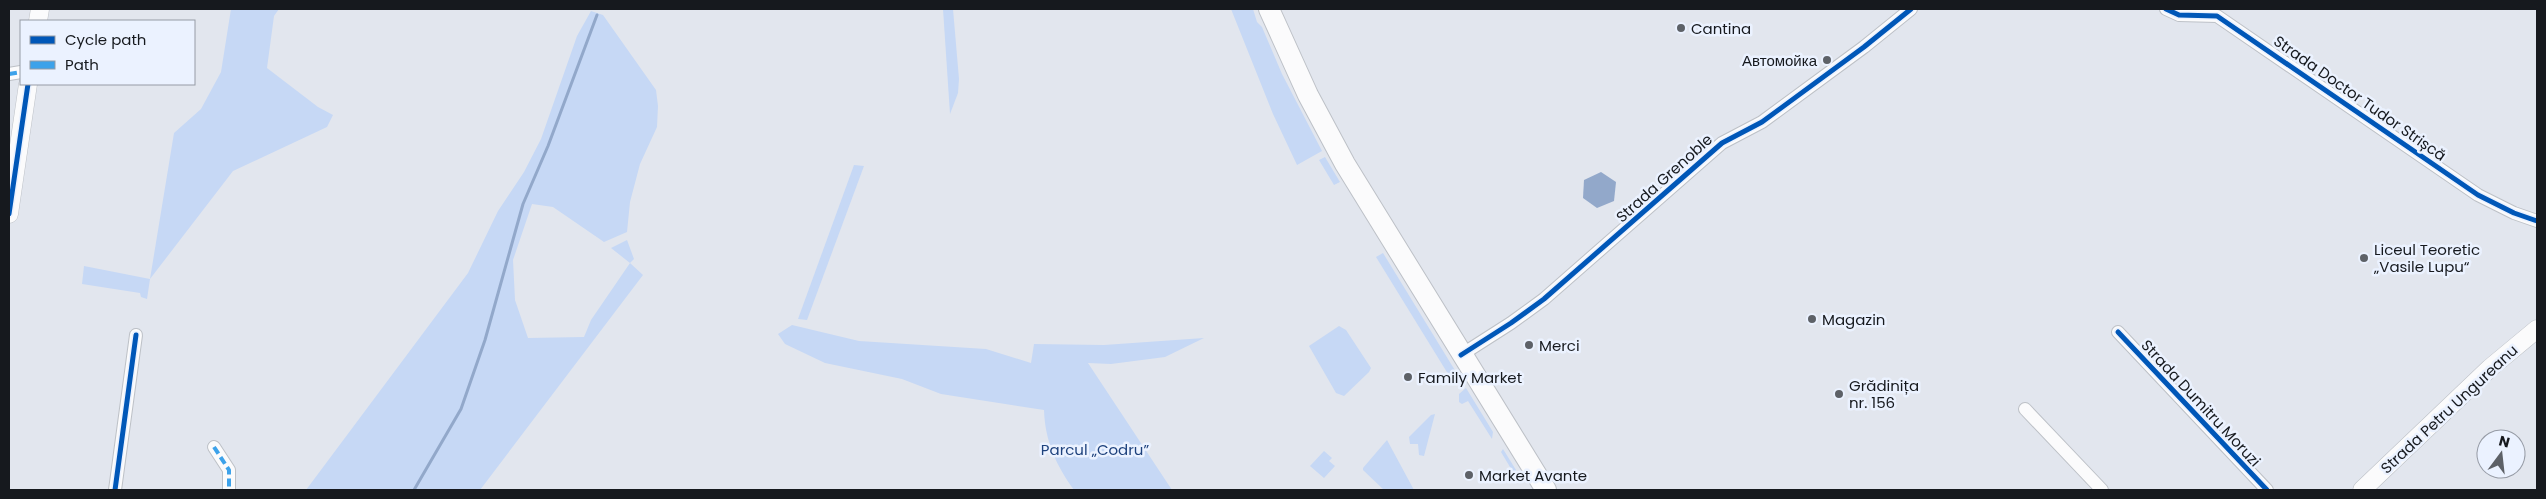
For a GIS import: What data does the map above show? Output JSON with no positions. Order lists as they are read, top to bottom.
{
  "streets": {
    "main road": ["Strada Petru Ungureanu"],
    "street": ["Strada Doctor Tudor Strișcă", "Strada Grenoble", "Strada Dumitru Moruzi"]
  },
  "parks": ["Parcul „Codru”"],
  "places": [
    "Cantina",
    "Автомойка",
    "Liceul Teoretic „Vasile Lupu“",
    "Magazin",
    "Merci",
    "Family Market",
    "Grădinița nr. 156",
    "Market Avante"
  ],
  "legend": ["Cycle path", "Path"],
  "north": "top"
}
